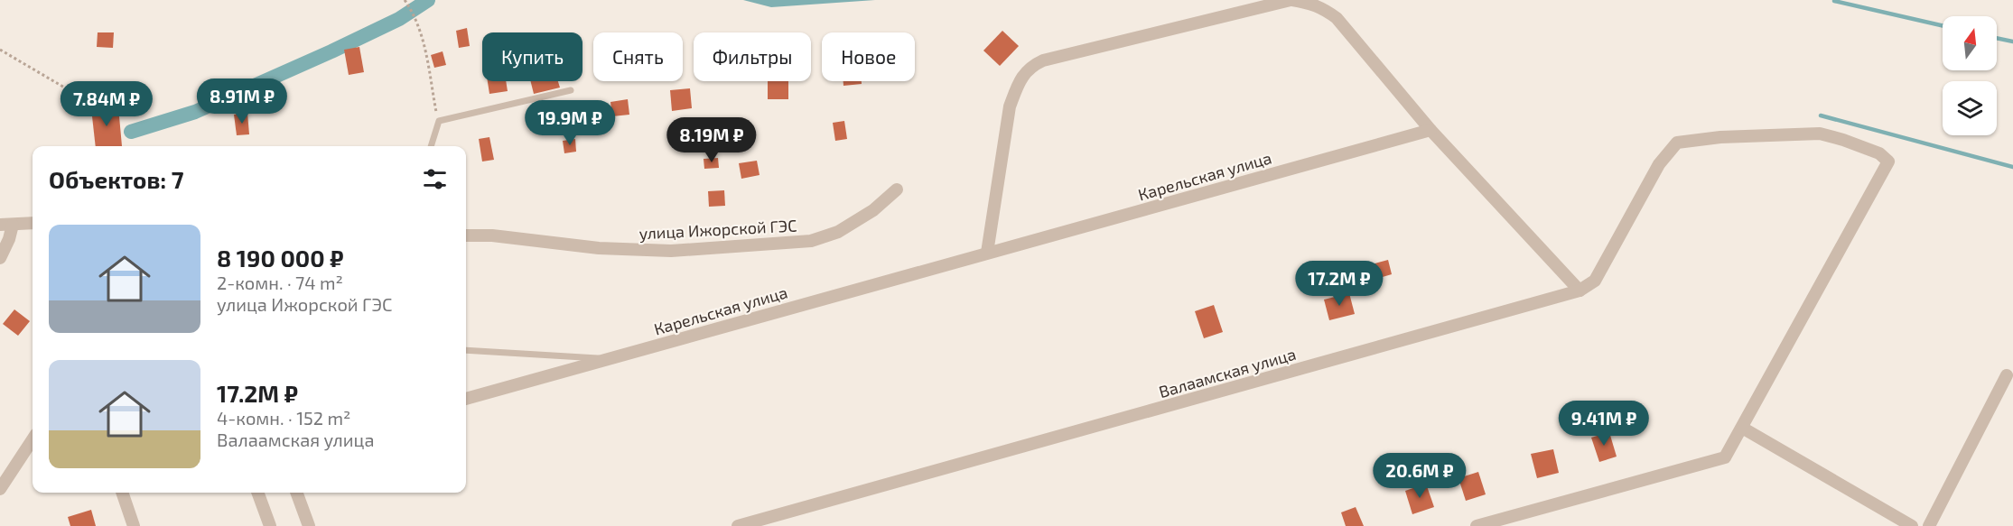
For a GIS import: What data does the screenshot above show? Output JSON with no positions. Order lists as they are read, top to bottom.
{
  "streets": {
    "street": ["Карельская улица", "улица Ижорской ГЭС", "Валаамская улица"]
  },
  "north": "top",
  "page": {
    "chip": [
      "Купить",
      "Снять",
      "Фильтры",
      "Новое"
    ],
    "price": [
      "8.91M ₽",
      "7.84M ₽",
      "19.9M ₽",
      "8.19M ₽",
      "17.2M ₽",
      "9.41M ₽",
      "20.6M ₽"
    ],
    "heading": "Объектов: 7",
    "list": [
      {
        "name": "8 190 000 ₽",
        "note": "2-комн. · 74 m² · улица Ижорской ГЭС"
      },
      {
        "name": "17.2M ₽",
        "note": "4-комн. · 152 m² · Валаамская улица"
      }
    ]
  }
}
